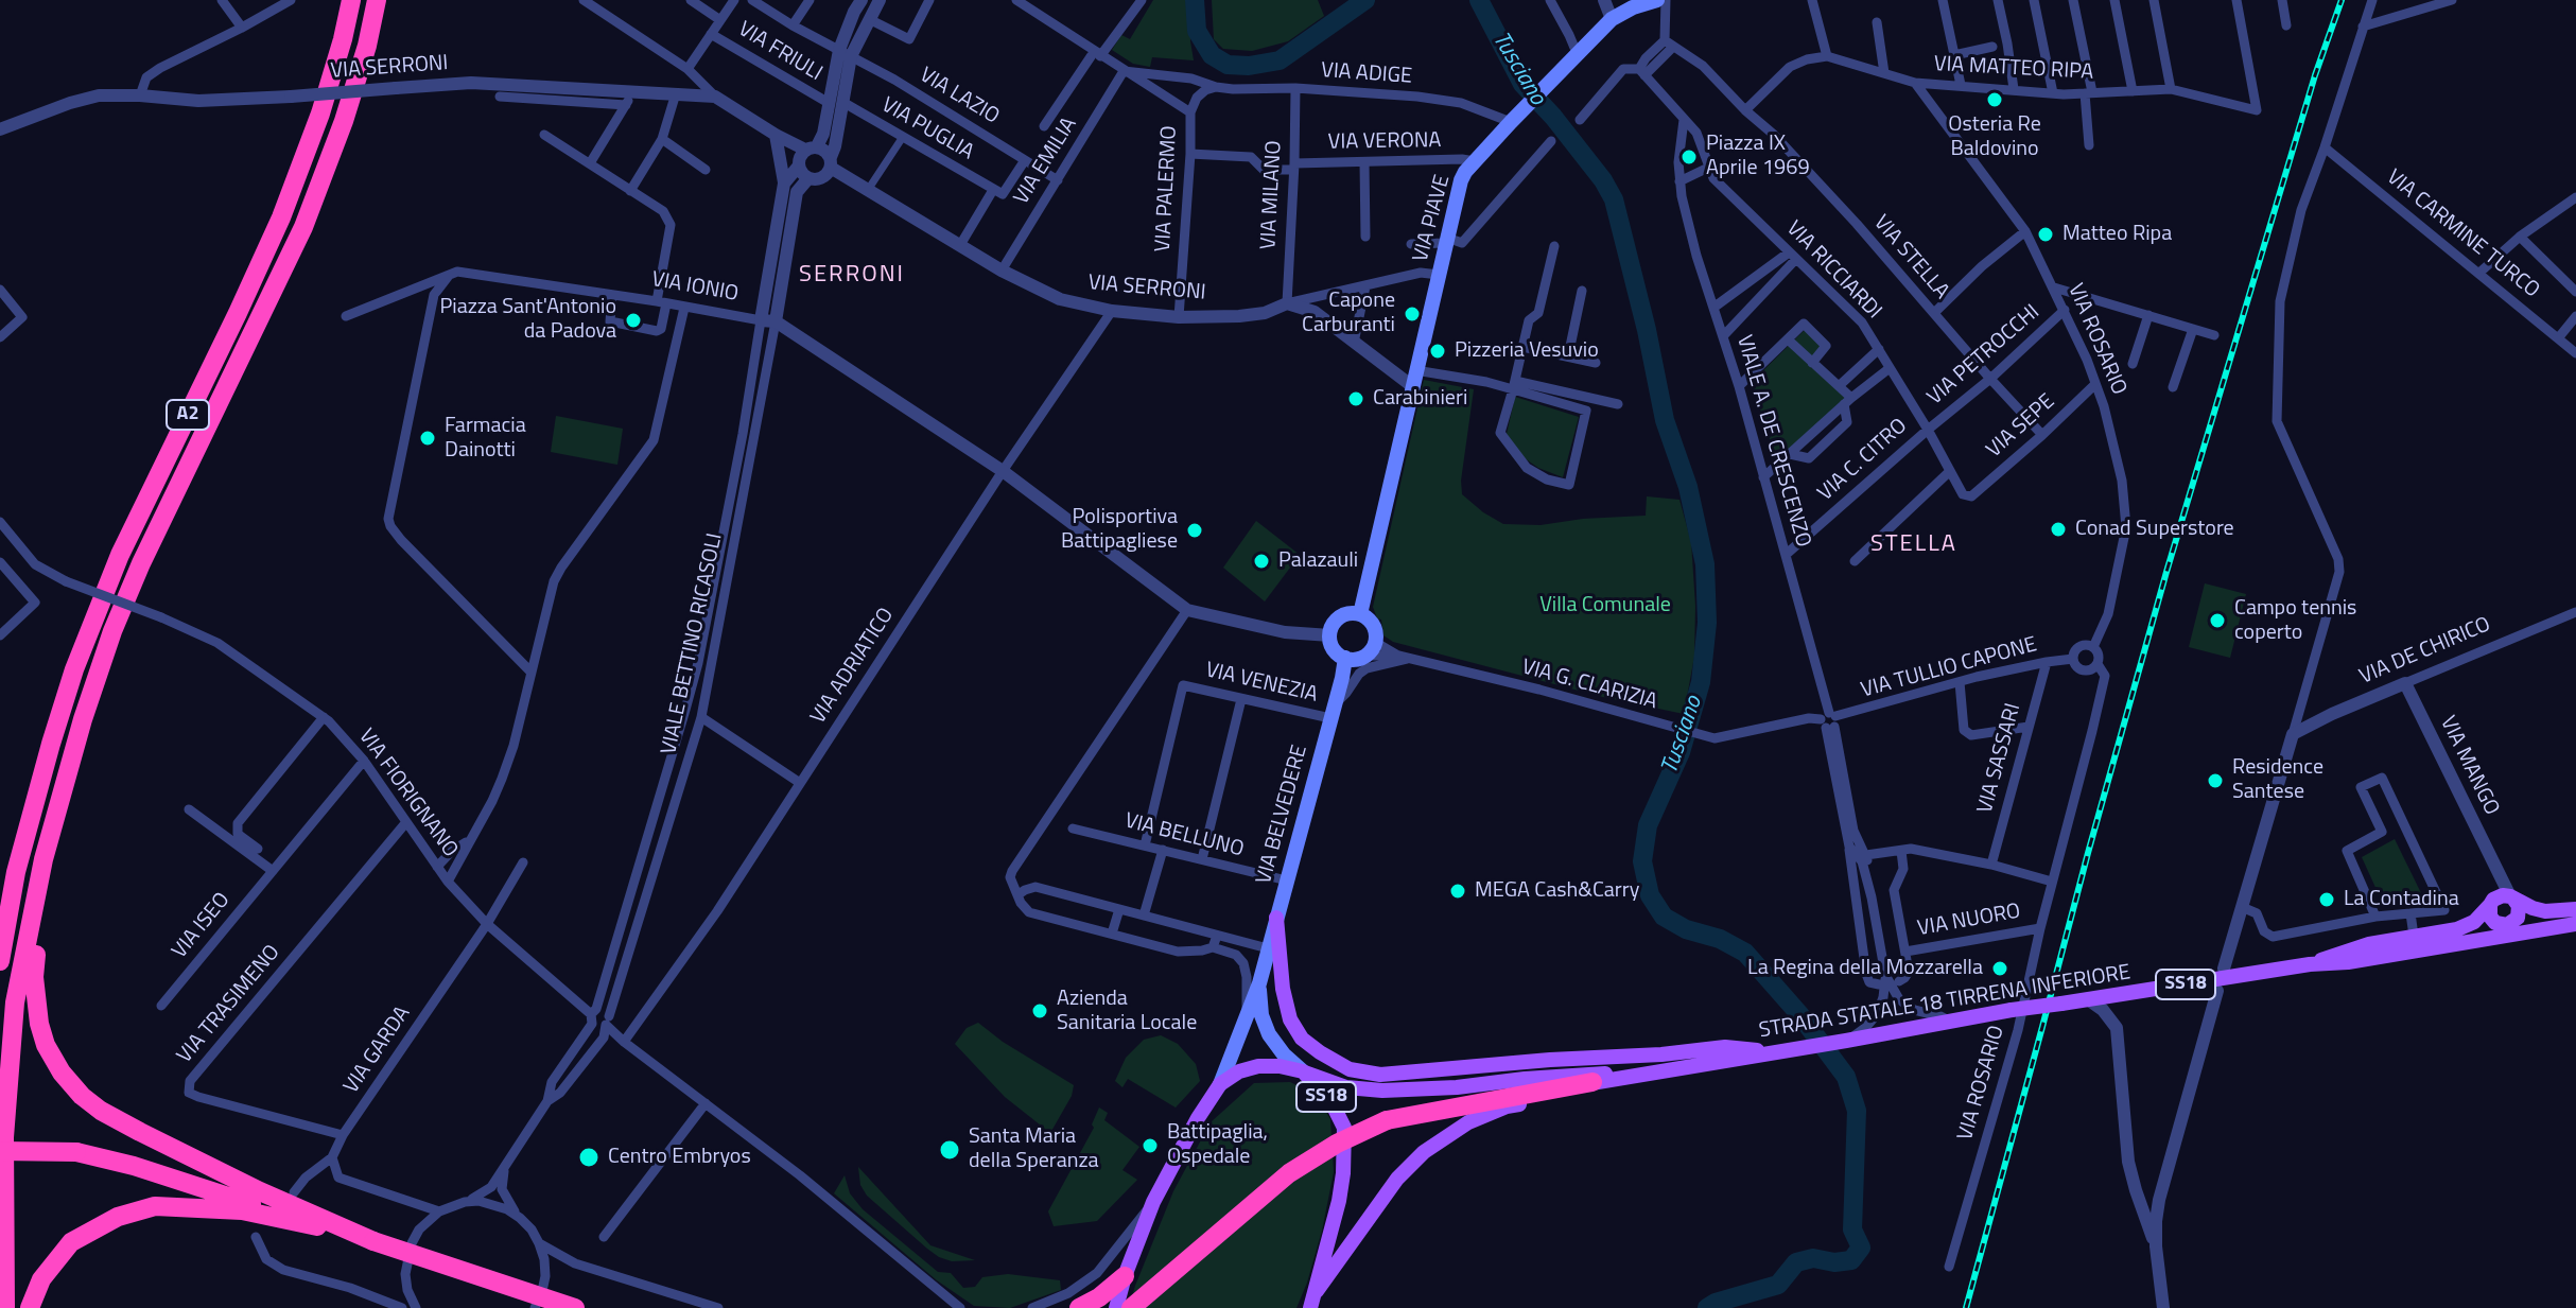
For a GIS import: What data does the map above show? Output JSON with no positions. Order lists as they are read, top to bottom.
{
  "streets": {
    "highway": ["A2"],
    "main road": [
      "VIA PIAVE",
      "VIA BELVEDERE",
      "SS18",
      "STRADA STATALE 18 TIRRENA INFERIORE"
    ],
    "street": [
      "VIA FRIULI",
      "VIA SERRONI",
      "VIA MATTEO RIPA",
      "VIA ADIGE",
      "VIA LAZIO",
      "VIA PUGLIA",
      "VIA VERONA",
      "VIA EMILIA",
      "VIA PALERMO",
      "VIA MILANO",
      "VIA CARMINE TURCO",
      "VIA STELLA",
      "VIA RICCIARDI",
      "VIA IONIO",
      "VIA ROSARIO",
      "VIA PETROCCHI",
      "VIA SEPE",
      "VIALE A. DE CRESCENZO",
      "VIA C. CITRO",
      "VIALE BETTINO RICASOLI",
      "VIA DE CHIRICO",
      "VIA ADRIATICO",
      "VIA TULLIO CAPONE",
      "VIA VENEZIA",
      "VIA G. CLARIZIA",
      "VIA SASSARI",
      "VIA MANGO",
      "VIA FIORIGNANO",
      "VIA BELLUNO",
      "VIA NUORO",
      "VIA ISEO",
      "VIA TRASIMENO",
      "VIA GARDA"
    ]
  },
  "crossings": [
    ["VIA FRIULI", "VIA PUGLIA"],
    ["VIA SERRONI", "VIA EMILIA"],
    ["VIA SERRONI", "VIA PALERMO"],
    ["VIA SERRONI", "VIA MILANO"],
    ["VIA SERRONI", "VIA PIAVE"],
    ["VIA SERRONI", "VIA ADRIATICO"],
    ["VIA MATTEO RIPA", "VIA ROSARIO"],
    ["VIA ADIGE", "VIA EMILIA"],
    ["VIA ADIGE", "VIA PALERMO"],
    ["VIA ADIGE", "VIA MILANO"],
    ["VIA ADIGE", "VIA PIAVE"],
    ["VIA LAZIO", "VIA EMILIA"],
    ["VIA VERONA", "VIA PALERMO"],
    ["VIA VERONA", "VIA MILANO"],
    ["VIA VERONA", "VIA PIAVE"],
    ["VIA STELLA", "VIA PETROCCHI"],
    ["VIA STELLA", "VIA SEPE"],
    ["VIA RICCIARDI", "VIA PETROCCHI"],
    ["VIA RICCIARDI", "VIA SEPE"],
    ["VIA RICCIARDI", "VIALE A. DE CRESCENZO"],
    ["VIA RICCIARDI", "VIA C. CITRO"],
    ["VIA IONIO", "VIALE BETTINO RICASOLI"],
    ["VIA IONIO", "VIA ADRIATICO"],
    ["VIA ROSARIO", "VIA PETROCCHI"],
    ["VIA ROSARIO", "VIA SEPE"],
    ["VIA ROSARIO", "VIA TULLIO CAPONE"],
    ["VIA ROSARIO", "VIA NUORO"],
    ["VIA PETROCCHI", "VIA C. CITRO"],
    ["VIALE A. DE CRESCENZO", "VIA C. CITRO"],
    ["VIALE A. DE CRESCENZO", "VIA TULLIO CAPONE"],
    ["VIALE A. DE CRESCENZO", "VIA G. CLARIZIA"],
    ["VIALE A. DE CRESCENZO", "STRADA STATALE 18 TIRRENA INFERIORE"],
    ["VIALE BETTINO RICASOLI", "VIA FIORIGNANO"],
    ["VIA DE CHIRICO", "VIA MANGO"],
    ["VIA TULLIO CAPONE", "VIA G. CLARIZIA"],
    ["VIA TULLIO CAPONE", "VIA SASSARI"],
    ["VIA VENEZIA", "VIA BELVEDERE"],
    ["VIA VENEZIA", "VIA BELLUNO"],
    ["VIA G. CLARIZIA", "VIA BELVEDERE"],
    ["VIA MANGO", "SS18"],
    ["VIA MANGO", "STRADA STATALE 18 TIRRENA INFERIORE"],
    ["VIA FIORIGNANO", "VIA ISEO"],
    ["VIA FIORIGNANO", "VIA TRASIMENO"],
    ["VIA FIORIGNANO", "VIA GARDA"],
    ["VIA BELVEDERE", "VIA BELLUNO"],
    ["VIA BELVEDERE", "SS18"],
    ["VIA BELVEDERE", "STRADA STATALE 18 TIRRENA INFERIORE"],
    ["SS18", "STRADA STATALE 18 TIRRENA INFERIORE"],
    ["VIA TRASIMENO", "VIA GARDA"]
  ],
  "districts": ["SERRONI", "STELLA"],
  "water": ["Tusciano"],
  "parks": ["Villa Comunale"],
  "places": [
    "Osteria Re Baldovino",
    "Piazza IX Aprile 1969",
    "Matteo Ripa",
    "Capone Carburanti",
    "Piazza Sant'Antonio da Padova",
    "Pizzeria Vesuvio",
    "Carabinieri",
    "Farmacia Dainotti",
    "Conad Superstore",
    "Polisportiva Battipagliese",
    "Palazauli",
    "Campo tennis coperto",
    "Residence Santese",
    "MEGA Cash&Carry",
    "La Contadina",
    "La Regina della Mozzarella",
    "Azienda Sanitaria Locale",
    "Battipaglia, Ospedale",
    "Santa Maria della Speranza",
    "Centro Embryos"
  ]
}
